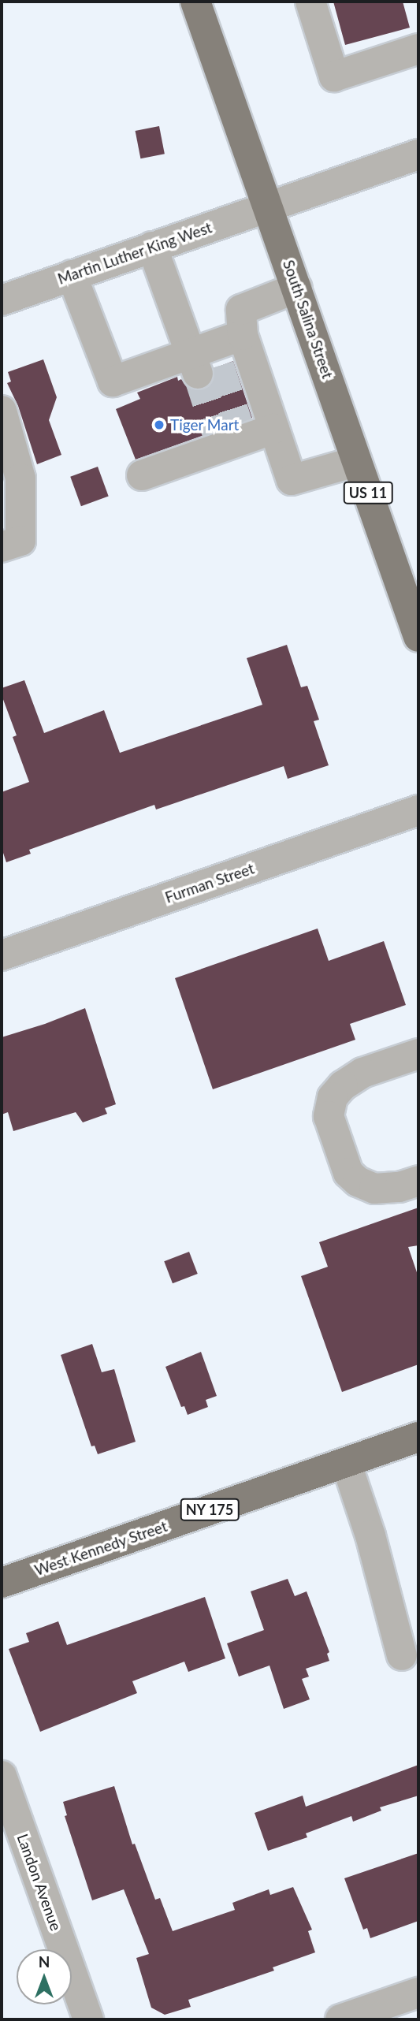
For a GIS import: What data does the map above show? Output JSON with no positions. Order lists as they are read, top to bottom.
{
  "streets": {
    "main road": [
      "South Salina Street",
      "US 11",
      "NY 175",
      "West Kennedy Street"
    ],
    "street": ["Martin Luther King West", "Furman Street", "Landon Avenue"]
  },
  "crossings": [
    ["Martin Luther King West", "South Salina Street"]
  ],
  "places": ["Tiger Mart"],
  "north": "top"
}
